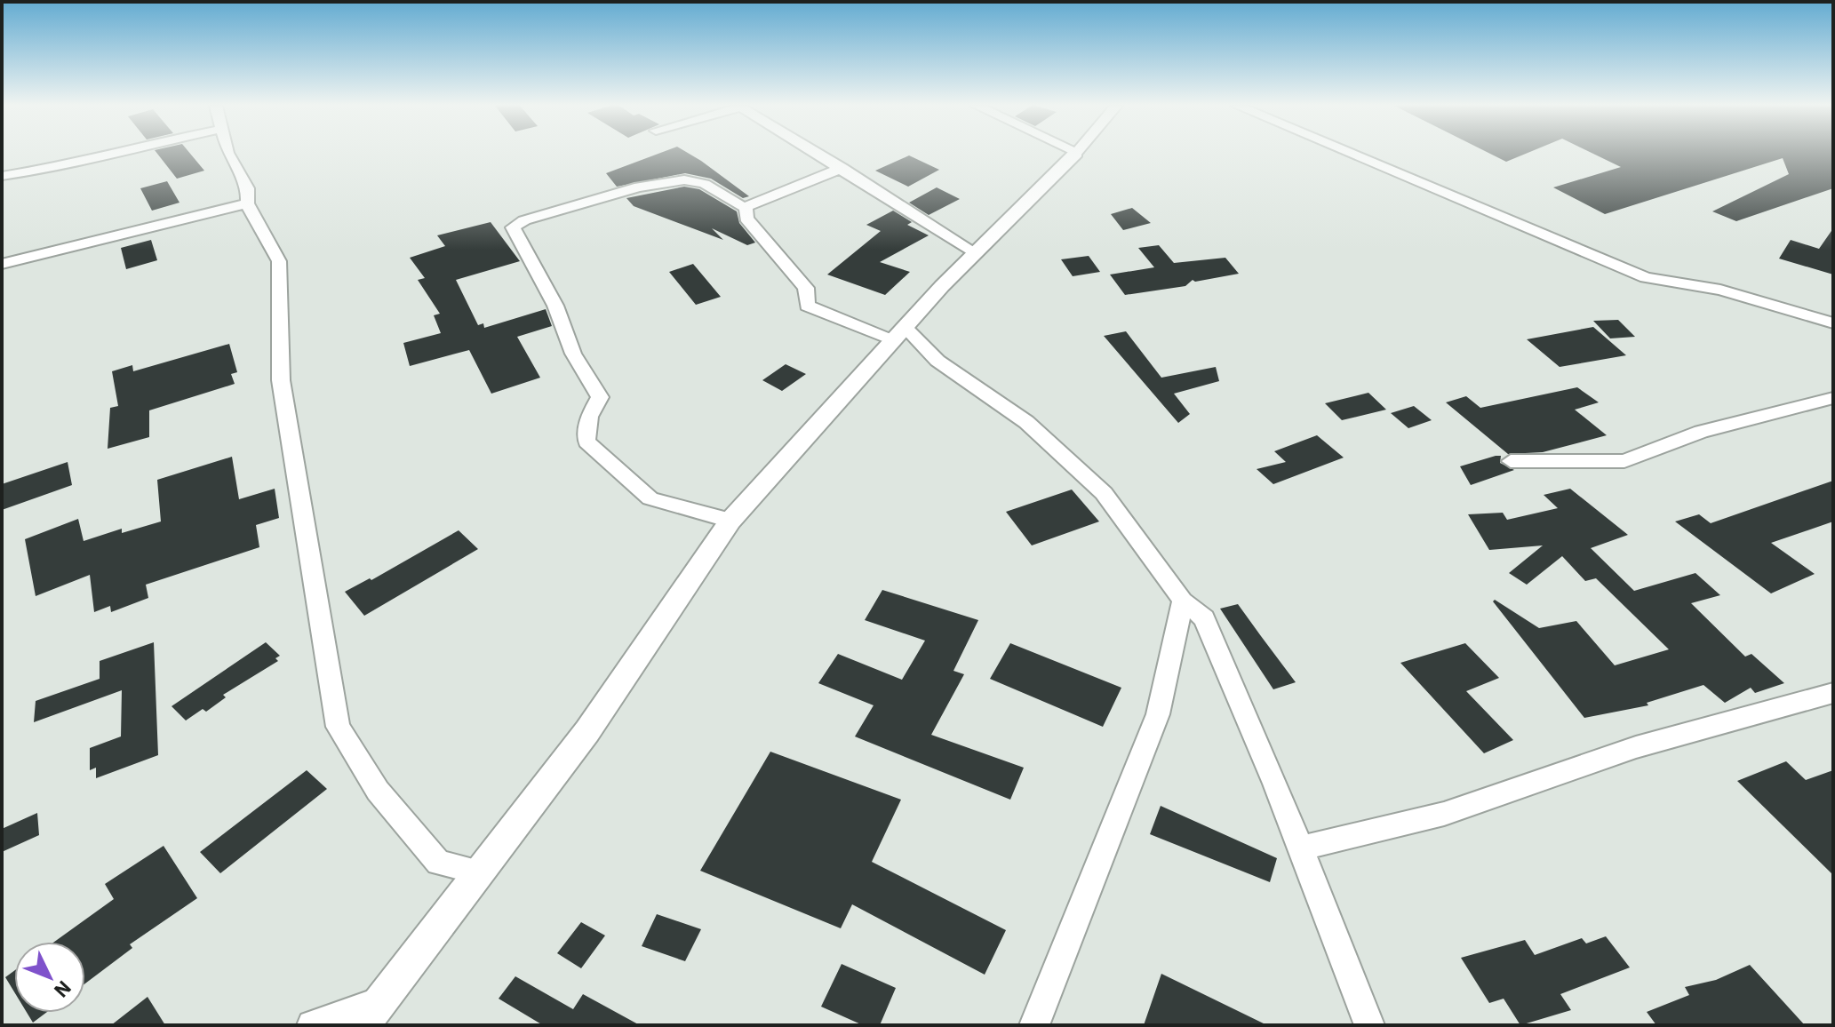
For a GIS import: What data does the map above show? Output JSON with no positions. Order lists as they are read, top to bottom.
{
  "north": "bottom right"
}
